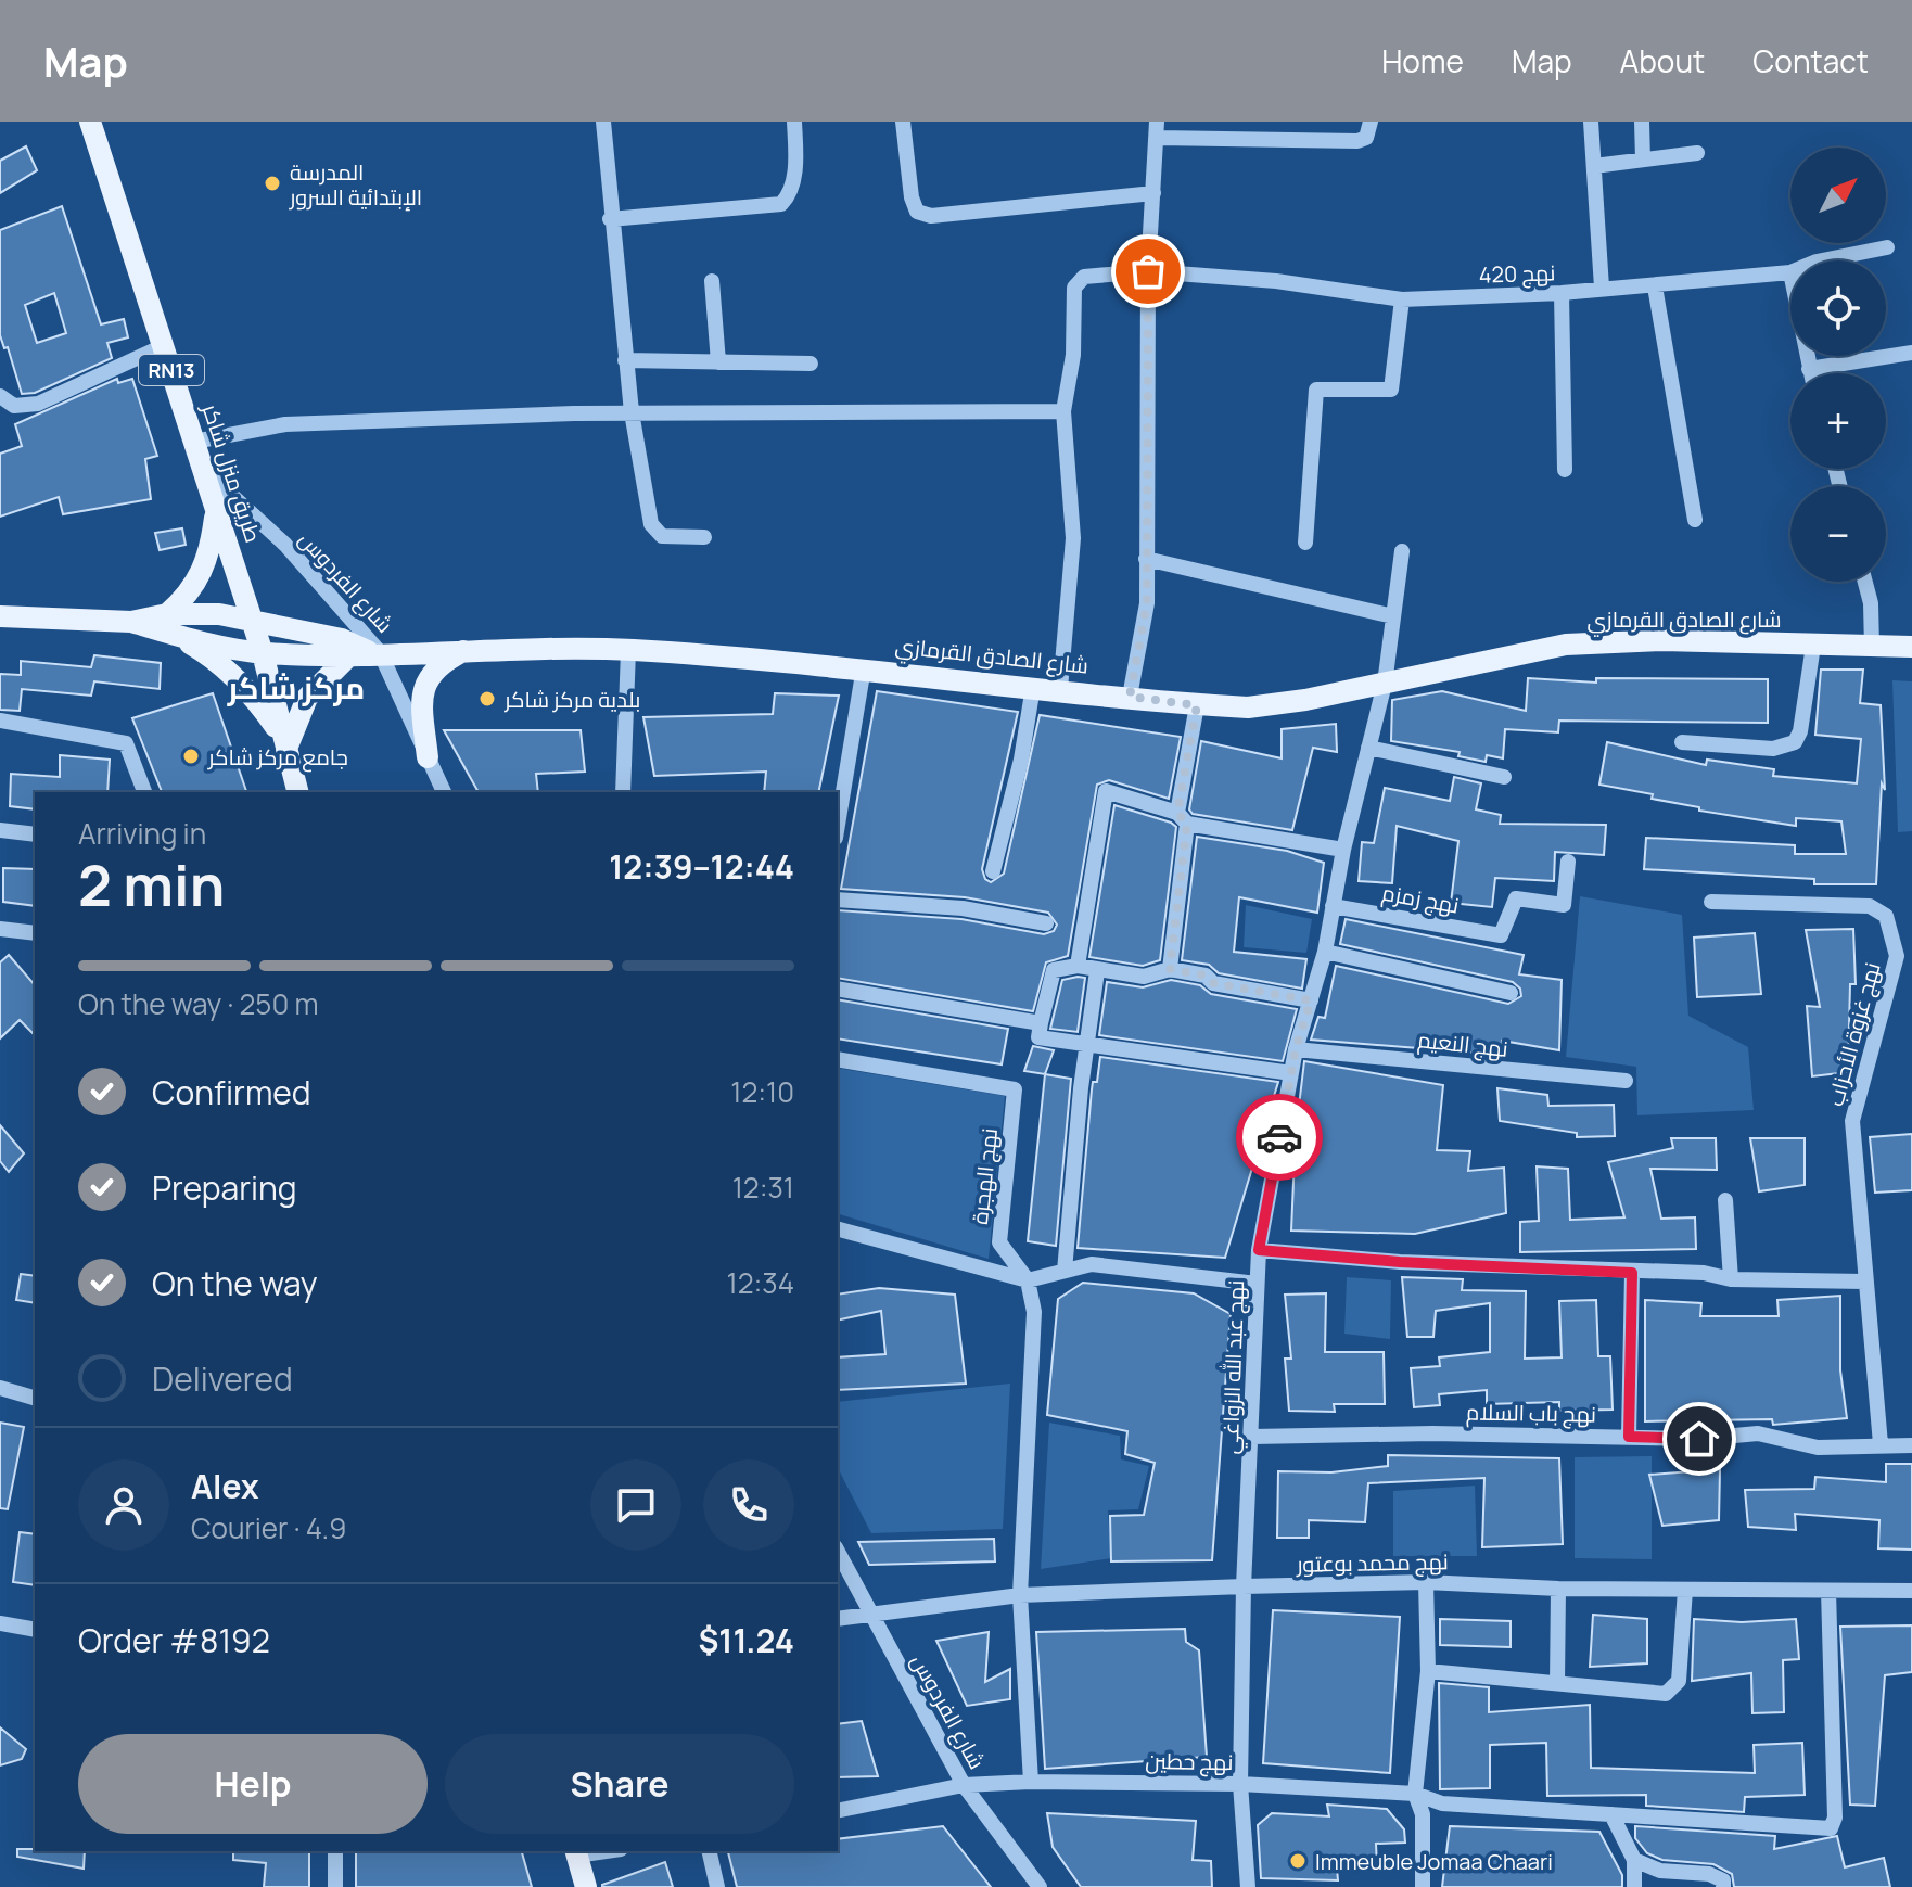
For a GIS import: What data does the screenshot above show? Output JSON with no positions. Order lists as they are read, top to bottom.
{
  "streets": {
    "main road": ["RN13", "طريق منزل شاكر", "شارع الصادق القرمازي"],
    "street": [
      "نهج 420",
      "شارع الفردوس",
      "نهج زمزم",
      "نهج غزوة الأحزاب",
      "نهج النعيم",
      "نهج الهجرة",
      "نهج عبد الله الزواغي",
      "نهج باب السلام",
      "نهج محمد بوعتور",
      "نهج حطين"
    ]
  },
  "crossings": [
    ["طريق منزل شاكر", "شارع الفردوس"],
    ["طريق منزل شاكر", "شارع الصادق القرمازي"],
    ["شارع الفردوس", "شارع الصادق القرمازي"],
    ["شارع الفردوس", "نهج محمد بوعتور"],
    ["شارع الفردوس", "نهج حطين"],
    ["شارع الصادق القرمازي", "نهج عبد الله الزواغي"],
    ["نهج زمزم", "نهج عبد الله الزواغي"],
    ["نهج غزوة الأحزاب", "نهج باب السلام"],
    ["نهج النعيم", "نهج عبد الله الزواغي"],
    ["نهج الهجرة", "نهج محمد بوعتور"],
    ["نهج الهجرة", "نهج حطين"],
    ["نهج عبد الله الزواغي", "نهج باب السلام"],
    ["نهج عبد الله الزواغي", "نهج محمد بوعتور"],
    ["نهج عبد الله الزواغي", "نهج حطين"],
    ["نهج محمد بوعتور", "نهج حطين"]
  ],
  "districts": ["مركز شاكر"],
  "places": [
    "المدرسة الإبتدائية السرور",
    "بلدية مركز شاكر",
    "جامع مركز شاكر",
    "Immeuble Jomaa Chaari"
  ],
  "north": "top right",
  "page": {
    "header": "Map",
    "nav": [
      "Home",
      "Map",
      "About",
      "Contact"
    ],
    "map_buttons": ["+", "−"],
    "heading": ["2 min", "Arriving in", "12:39–12:44"],
    "panel": [
      "Alex",
      "Courier · 4.9",
      "Order #8192",
      "$11.24"
    ],
    "bar": "On the way · 250 m",
    "list": [
      ["Confirmed", "12:10"],
      ["Preparing", "12:31"],
      ["On the way", "12:34"],
      "Delivered"
    ],
    "buttons": ["Help", "Share"]
  }
}
